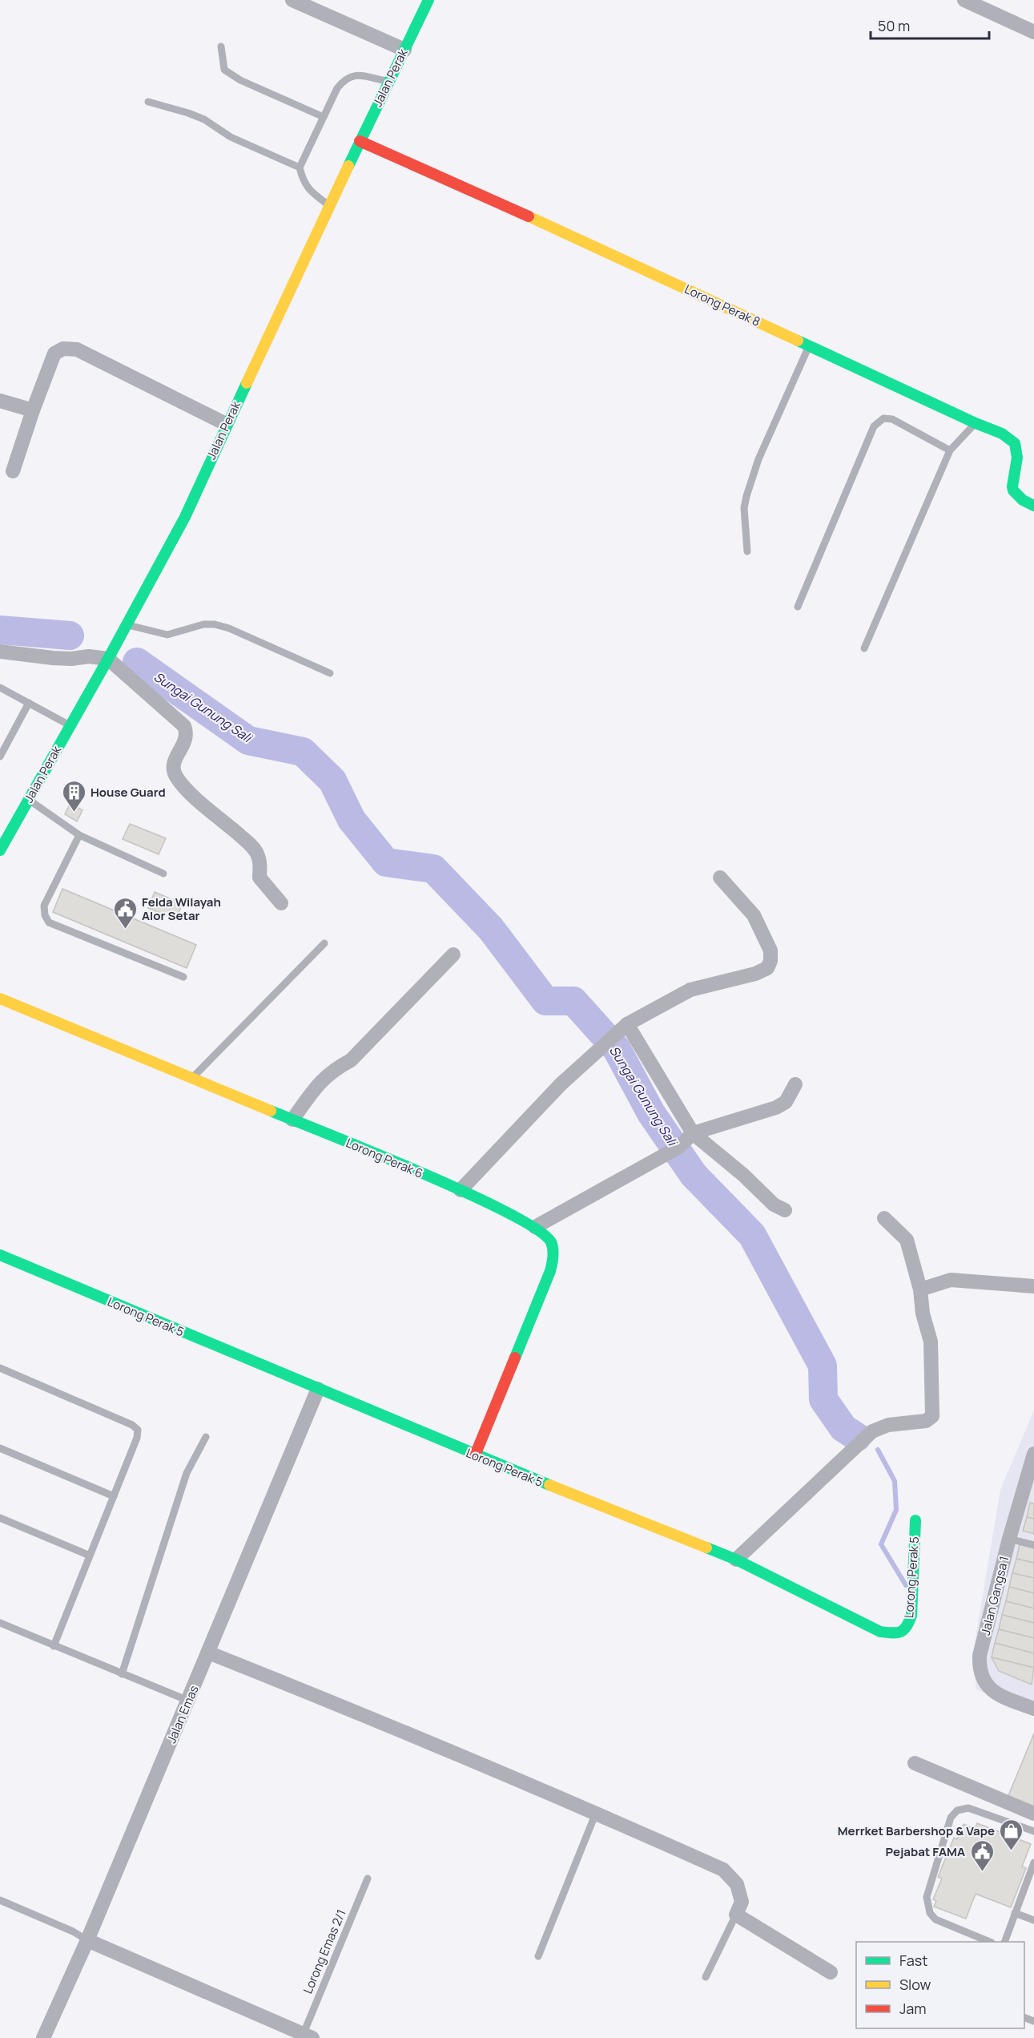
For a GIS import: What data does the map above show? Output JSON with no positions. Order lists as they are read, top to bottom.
{
  "streets": {
    "street": [
      "Jalan Perak",
      "Lorong Perak 8",
      "Lorong Perak 6",
      "Lorong Perak 5",
      "Jalan Gangsa 1",
      "Jalan Emas"
    ],
    "lane": ["Lorong Emas 2/1"]
  },
  "crossings": [
    ["Jalan Perak", "Lorong Perak 8"],
    ["Lorong Perak 6", "Lorong Perak 5"],
    ["Lorong Perak 5", "Jalan Emas"]
  ],
  "water": ["Sungai Gunung Sali"],
  "places": {
    "building": ["House Guard"],
    "public building": ["Felda Wilayah Alor Setar", "Pejabat FAMA"],
    "shop": ["Merrket Barbershop & Vape"]
  },
  "legend": ["Fast", "Slow", "Jam"],
  "scale_bar": "50 m"
}
